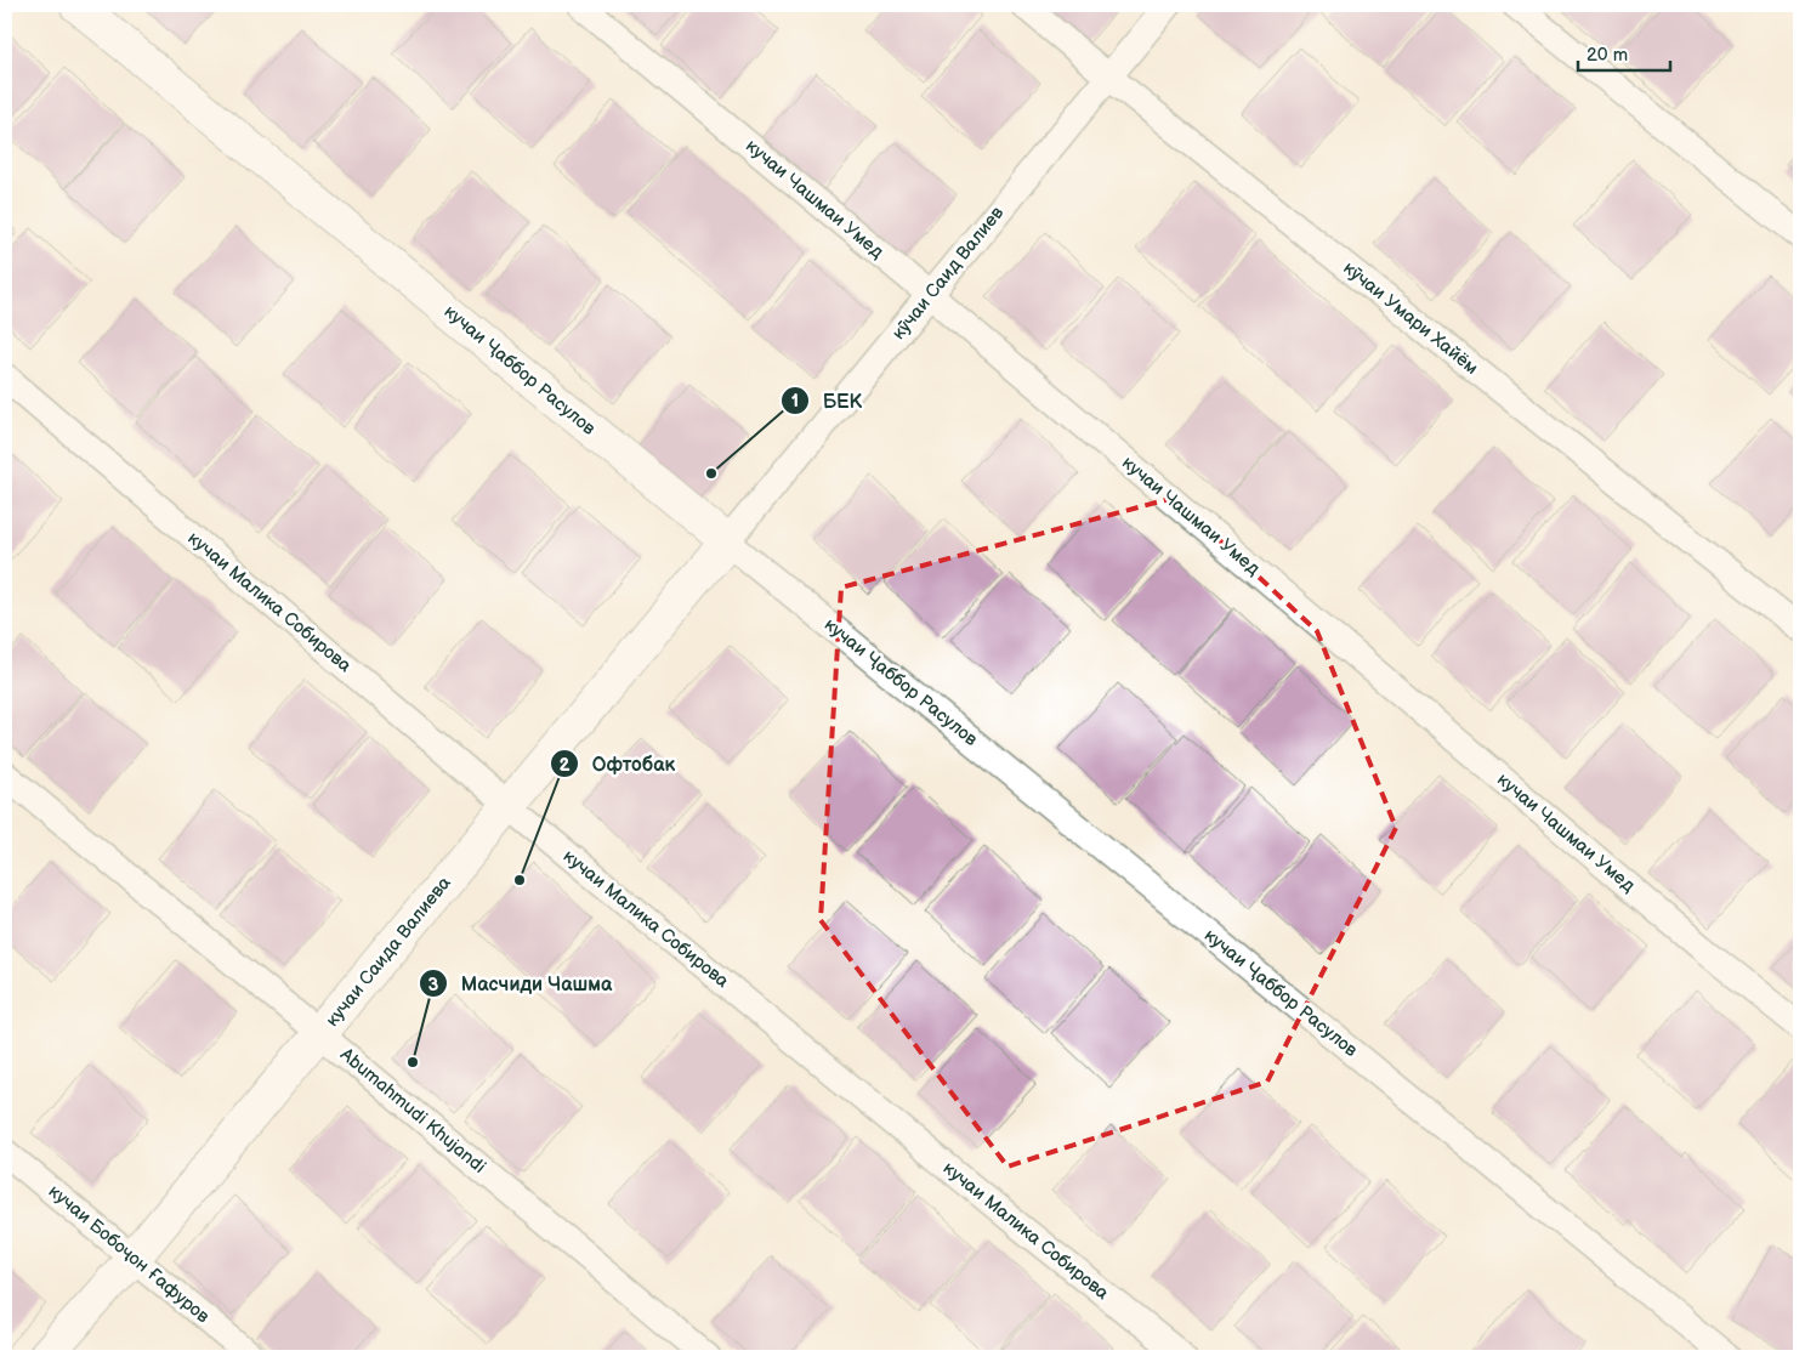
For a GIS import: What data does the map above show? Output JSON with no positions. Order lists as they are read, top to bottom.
{
  "streets": {
    "street": [
      "кучаи Чашмаи Умед",
      "кӯчаи Саид Валиев",
      "кӯчаи Умари Хайём",
      "кучаи Ҷаббор Расулов",
      "кучаи Малика Собирова",
      "кучаи Саида Валиева",
      "Abumahmudi Khujandi",
      "кучаи Бобоҷон Ғафуров"
    ]
  },
  "crossings": [
    ["кучаи Чашмаи Умед", "кӯчаи Саид Валиев"],
    ["кӯчаи Саид Валиев", "кӯчаи Умари Хайём"],
    ["кӯчаи Саид Валиев", "кучаи Ҷаббор Расулов"],
    ["кӯчаи Саид Валиев", "кучаи Саида Валиева"],
    ["кучаи Ҷаббор Расулов", "кучаи Саида Валиева"],
    ["кучаи Малика Собирова", "кучаи Саида Валиева"],
    ["кучаи Саида Валиева", "Abumahmudi Khujandi"],
    ["кучаи Саида Валиева", "кучаи Бобоҷон Ғафуров"]
  ],
  "places": ["БЕК", "Офтобак", "Масчиди Чашма"],
  "scale_bar": "20 m"
}
